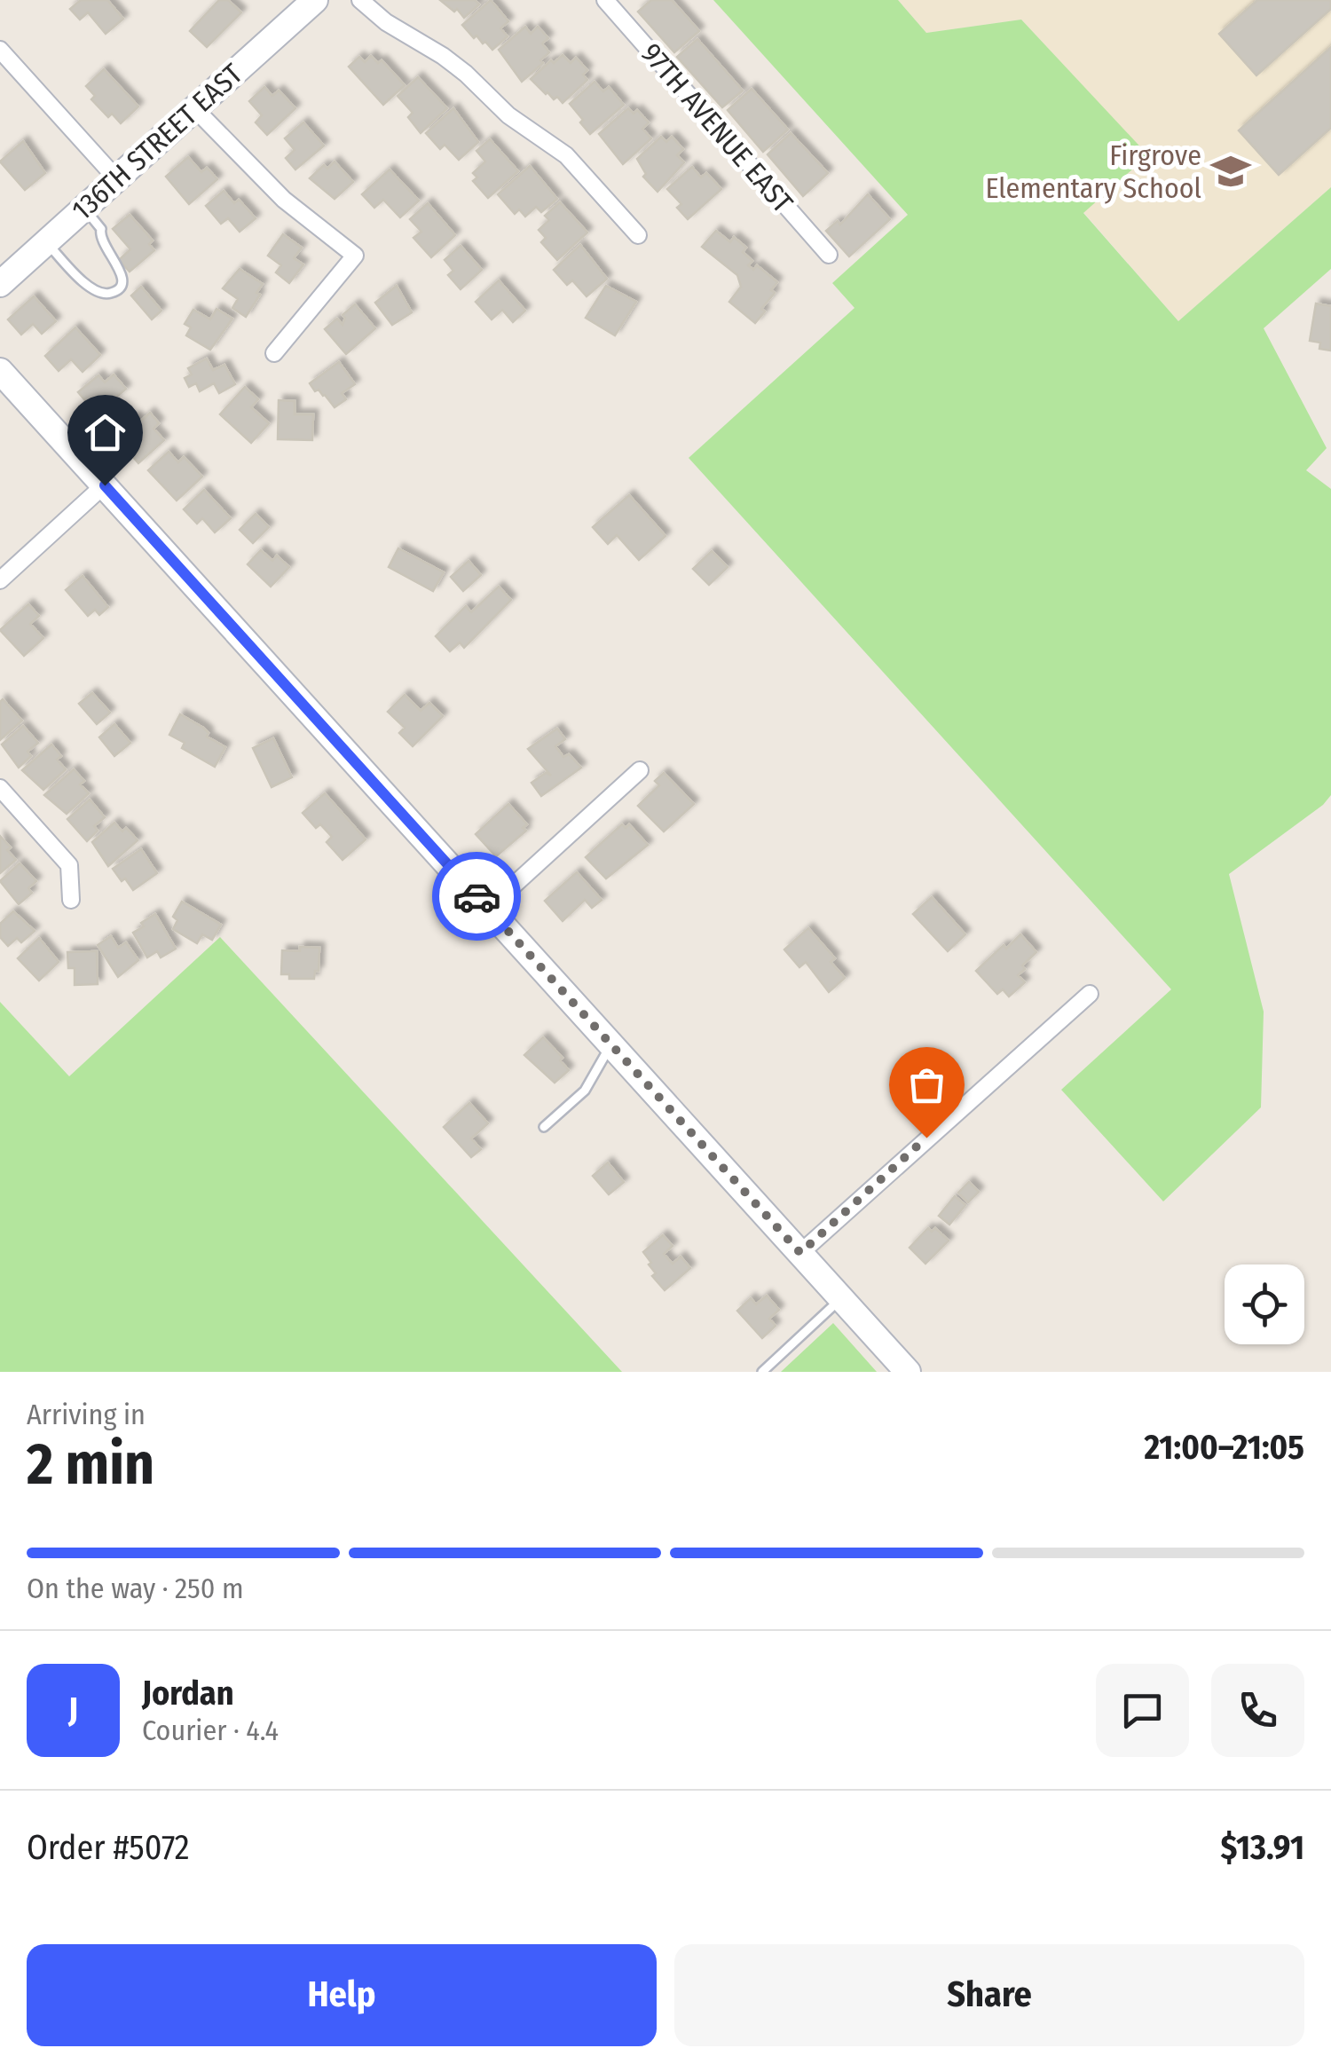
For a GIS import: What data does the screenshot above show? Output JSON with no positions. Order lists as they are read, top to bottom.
{
  "streets": {
    "main road": ["136TH STREET EAST"],
    "street": ["97TH AVENUE EAST"]
  },
  "places": {
    "school or university": ["Firgrove Elementary School"]
  },
  "page": {
    "heading": ["2 min", "Arriving in", "21:00–21:05"],
    "panel": [
      "Jordan",
      "Courier · 4.4",
      "Order #5072",
      "$13.91"
    ],
    "bar": "On the way · 250 m",
    "round": "J",
    "buttons": ["Help", "Share"]
  }
}
